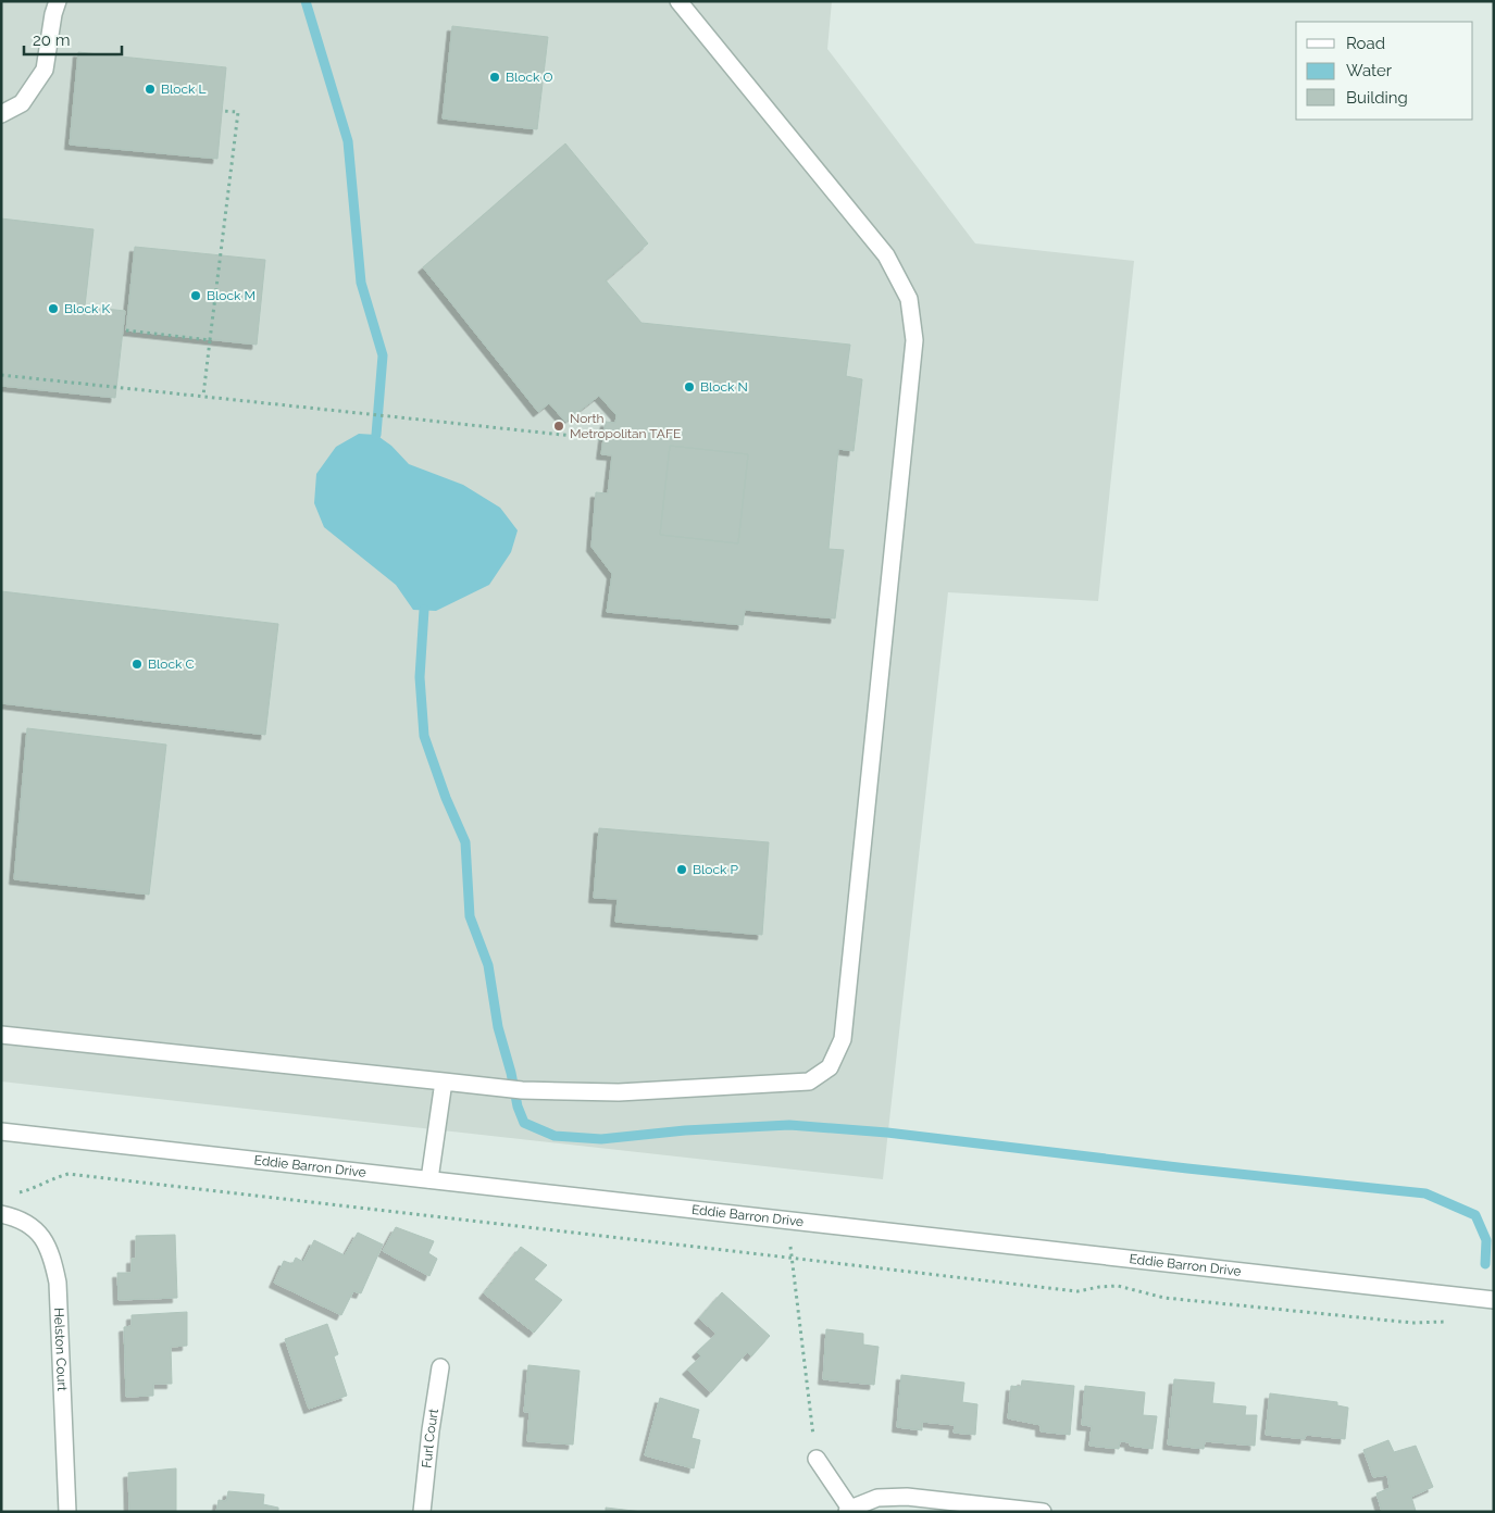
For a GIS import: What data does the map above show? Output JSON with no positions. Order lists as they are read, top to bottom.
{
  "streets": {
    "street": ["Eddie Barron Drive", "Helston Court", "Furl Court"]
  },
  "places": [
    "Block O",
    "Block L",
    "Block M",
    "Block K",
    "Block N",
    "North Metropolitan TAFE",
    "Block C",
    "Block P"
  ],
  "legend": ["Road", "Water", "Building"],
  "scale_bar": "20 m"
}
